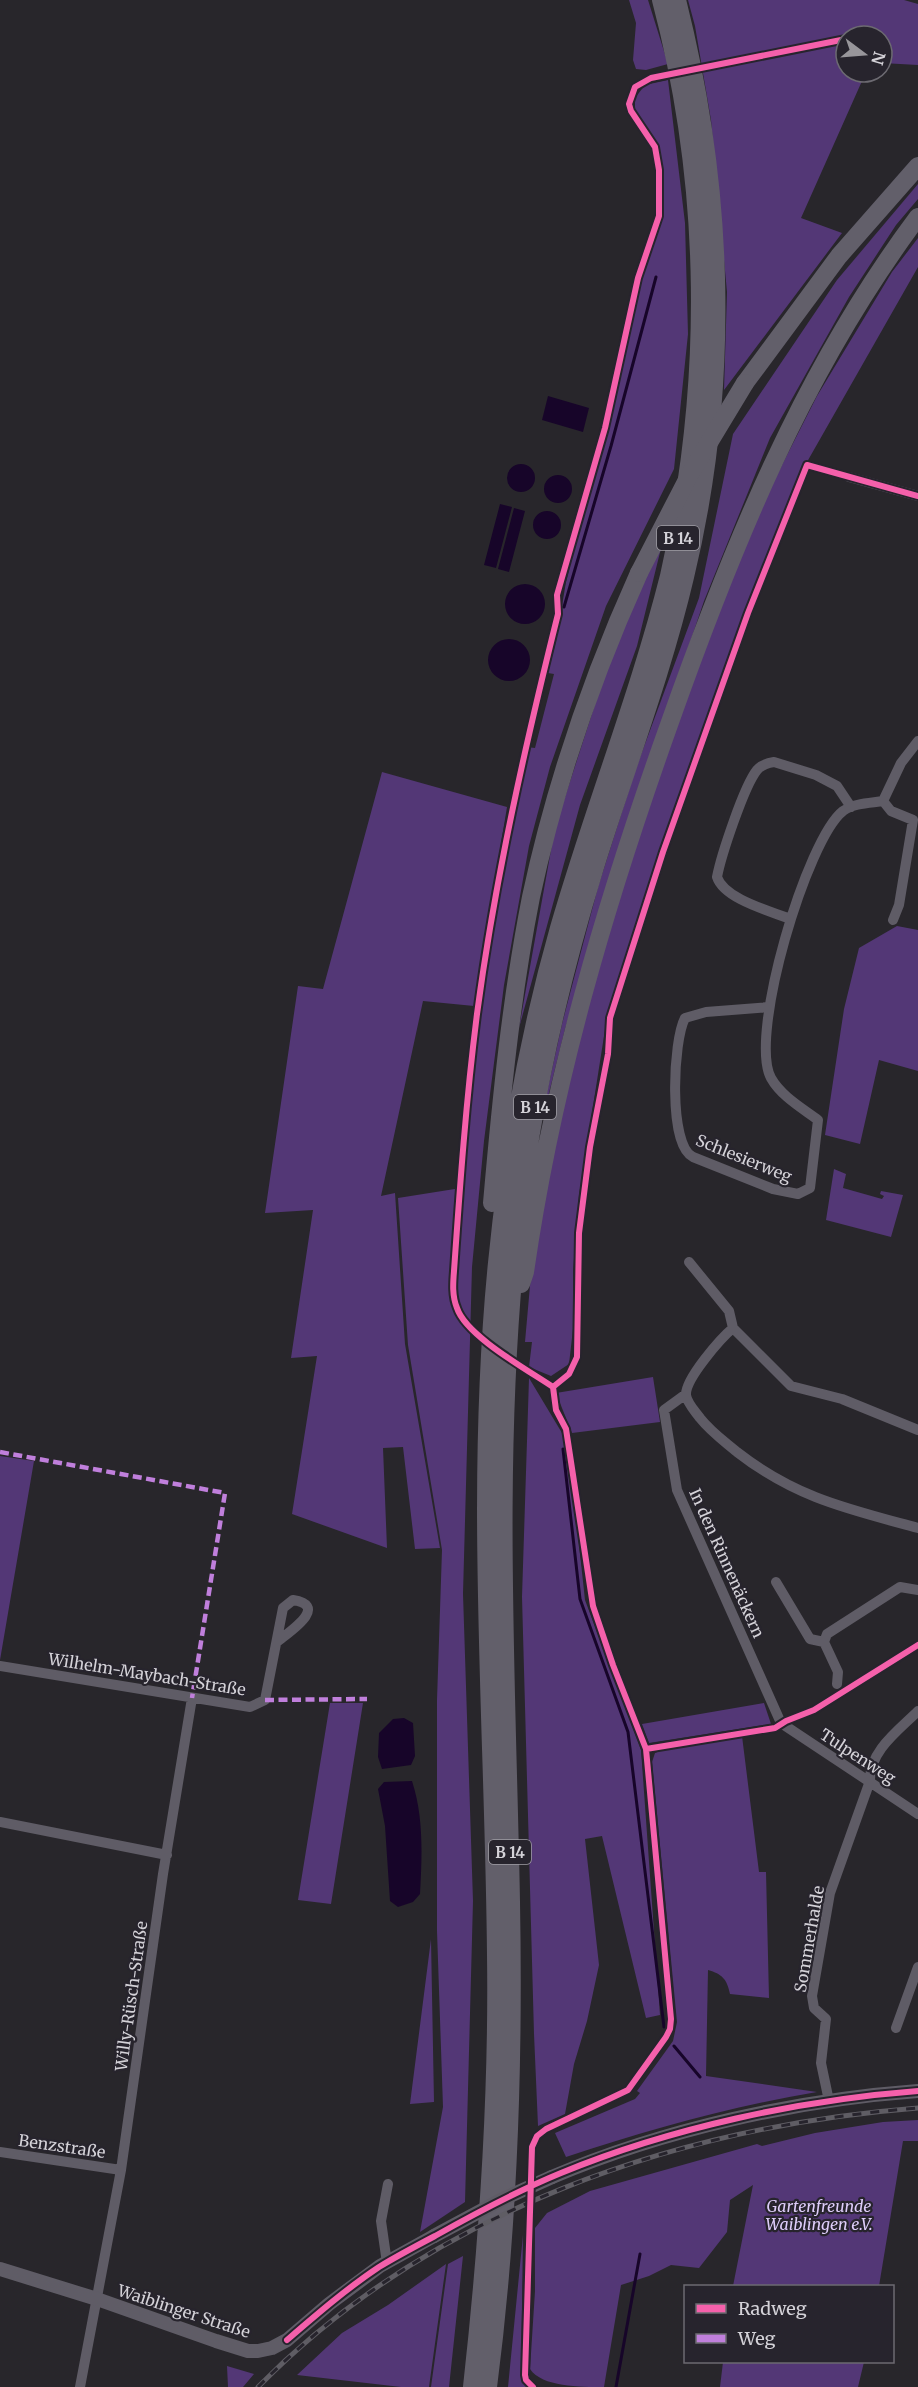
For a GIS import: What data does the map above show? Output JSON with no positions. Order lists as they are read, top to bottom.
{
  "streets": {
    "highway": ["B 14"],
    "street": [
      "Schlesierweg",
      "In den Rinnenäckern",
      "Wilhelm-Maybach-Straße",
      "Tulpenweg",
      "Sommerhalde",
      "Willy-Rüsch-Straße",
      "Benzstraße",
      "Waiblinger Straße"
    ]
  },
  "crossings": [
    ["In den Rinnenäckern", "Tulpenweg"],
    ["Wilhelm-Maybach-Straße", "Willy-Rüsch-Straße"],
    ["Tulpenweg", "Sommerhalde"],
    ["Sommerhalde", "Waiblinger Straße"],
    ["Willy-Rüsch-Straße", "Benzstraße"],
    ["Willy-Rüsch-Straße", "Waiblinger Straße"]
  ],
  "parks": ["Gartenfreunde Waiblingen e.V."],
  "legend": ["Radweg", "Weg"],
  "north": "right"
}
